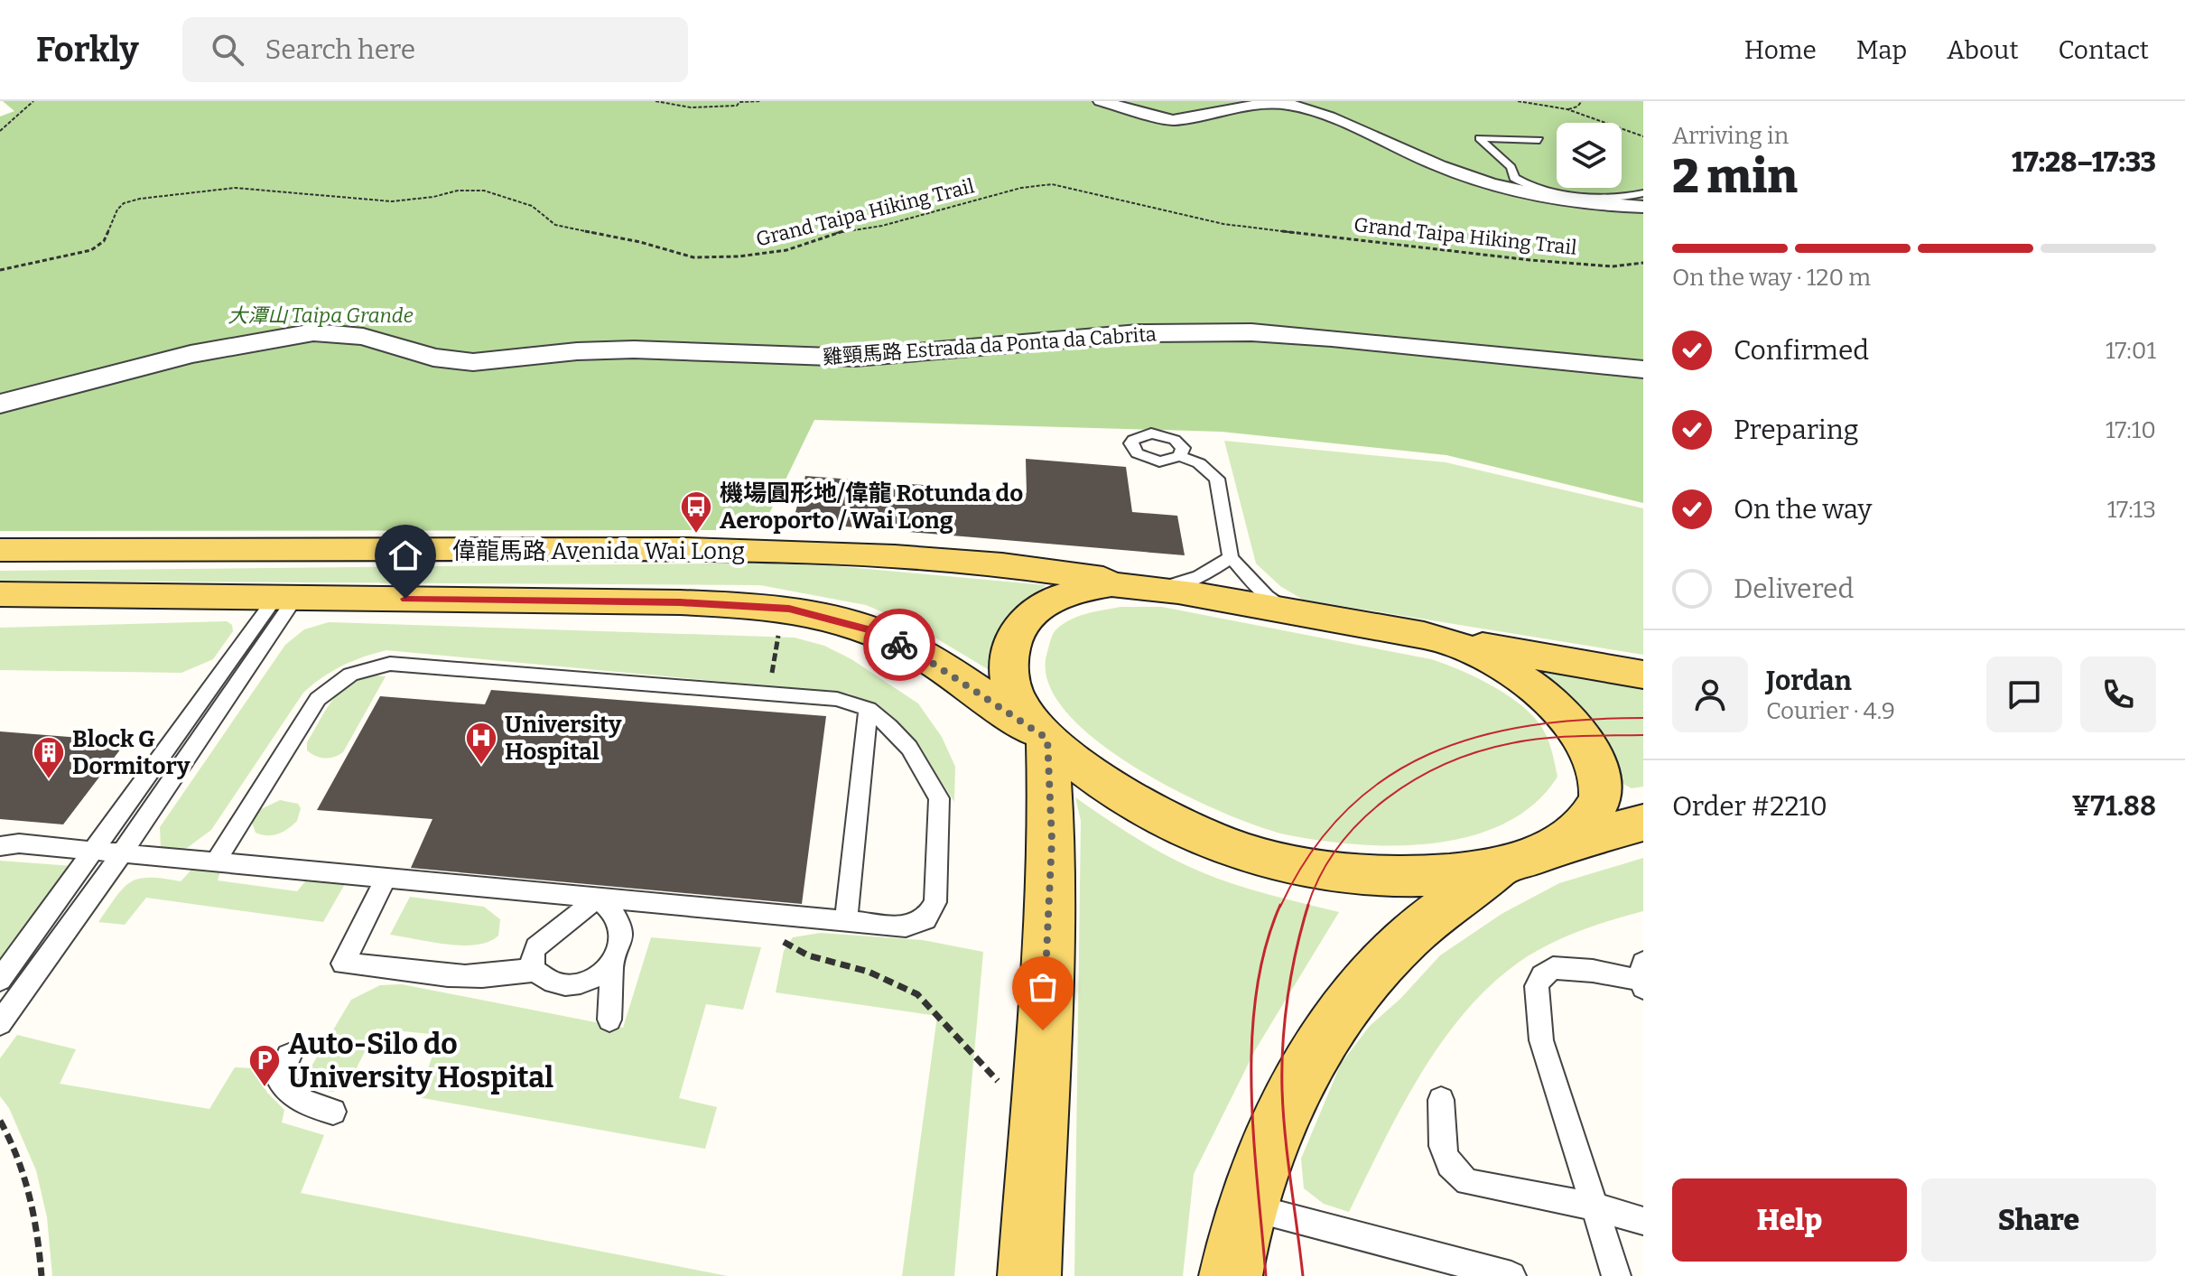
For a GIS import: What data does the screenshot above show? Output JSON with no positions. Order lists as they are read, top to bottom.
{
  "streets": {
    "main road": ["偉龍馬路 Avenida Wai Long"],
    "street": ["雞頸馬路 Estrada da Ponta da Cabrita"],
    "path": ["Grand Taipa Hiking Trail"]
  },
  "parks": ["大潭山 Taipa Grande"],
  "places": {
    "bus stop": ["機場圓形地/偉龍 Rotunda do Aeroporto / Wai Long"],
    "hospital": ["University Hospital"],
    "building": ["Block G Dormitory"],
    "parking": ["Auto-Silo do University Hospital"]
  },
  "page": {
    "header": "Forkly",
    "search": "Search here",
    "nav": [
      "Home",
      "Map",
      "About",
      "Contact"
    ],
    "heading": ["2 min", "Arriving in", "17:28–17:33"],
    "panel": [
      "Jordan",
      "Courier · 4.9",
      "Order #2210",
      "¥71.88"
    ],
    "bar": "On the way · 120 m",
    "list": [
      ["Confirmed", "17:01"],
      ["Preparing", "17:10"],
      ["On the way", "17:13"],
      "Delivered"
    ],
    "buttons": ["Help", "Share"]
  }
}
